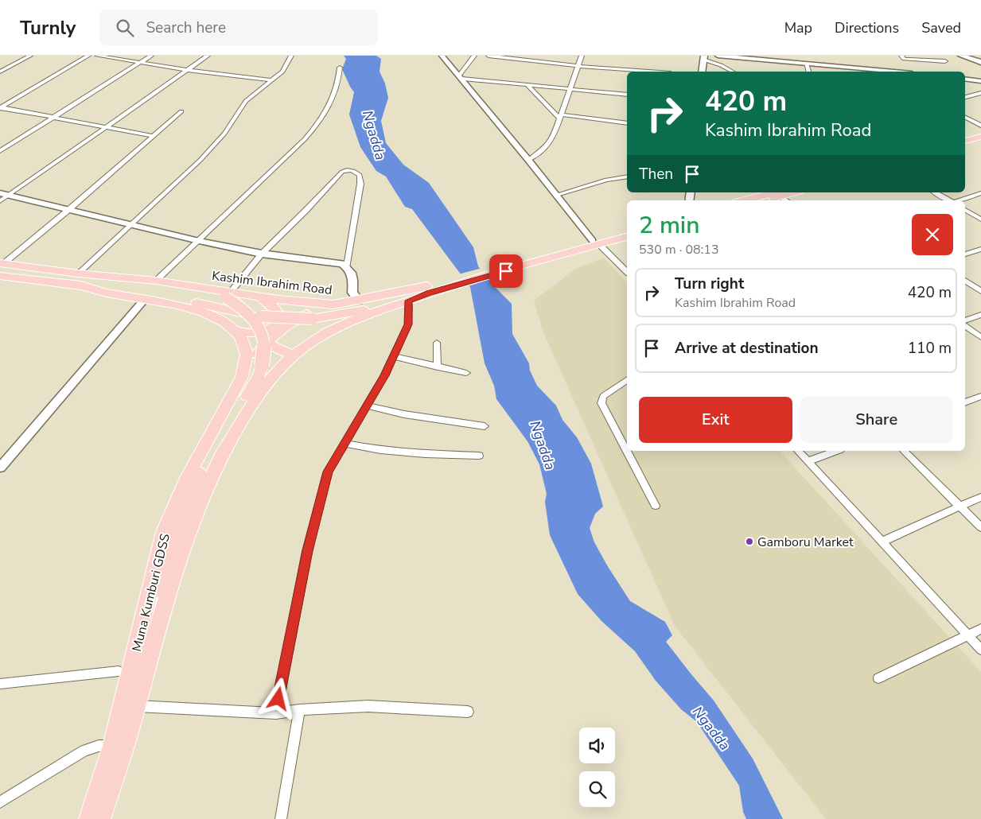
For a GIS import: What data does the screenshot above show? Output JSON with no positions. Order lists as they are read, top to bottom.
{
  "streets": {
    "highway": ["Kashim Ibrahim Road", "Muna Kumburi GDSS"]
  },
  "crossings": [
    ["Kashim Ibrahim Road", "Muna Kumburi GDSS"]
  ],
  "water": ["Ngadda"],
  "places": ["Gamboru Market"],
  "page": {
    "header": "Turnly",
    "search": "Search here",
    "nav": ["Map", "Directions", "Saved"],
    "turn": ["420 m", "Kashim Ibrahim Road"],
    "then": "Then",
    "heading": ["2 min", "530 m · 08:13"],
    "list": [
      {
        "name": "Turn right",
        "note": "Kashim Ibrahim Road",
        "value": "420 m"
      },
      {
        "name": "Arrive at destination",
        "value": "110 m"
      }
    ],
    "buttons": ["Exit", "Share"]
  }
}
